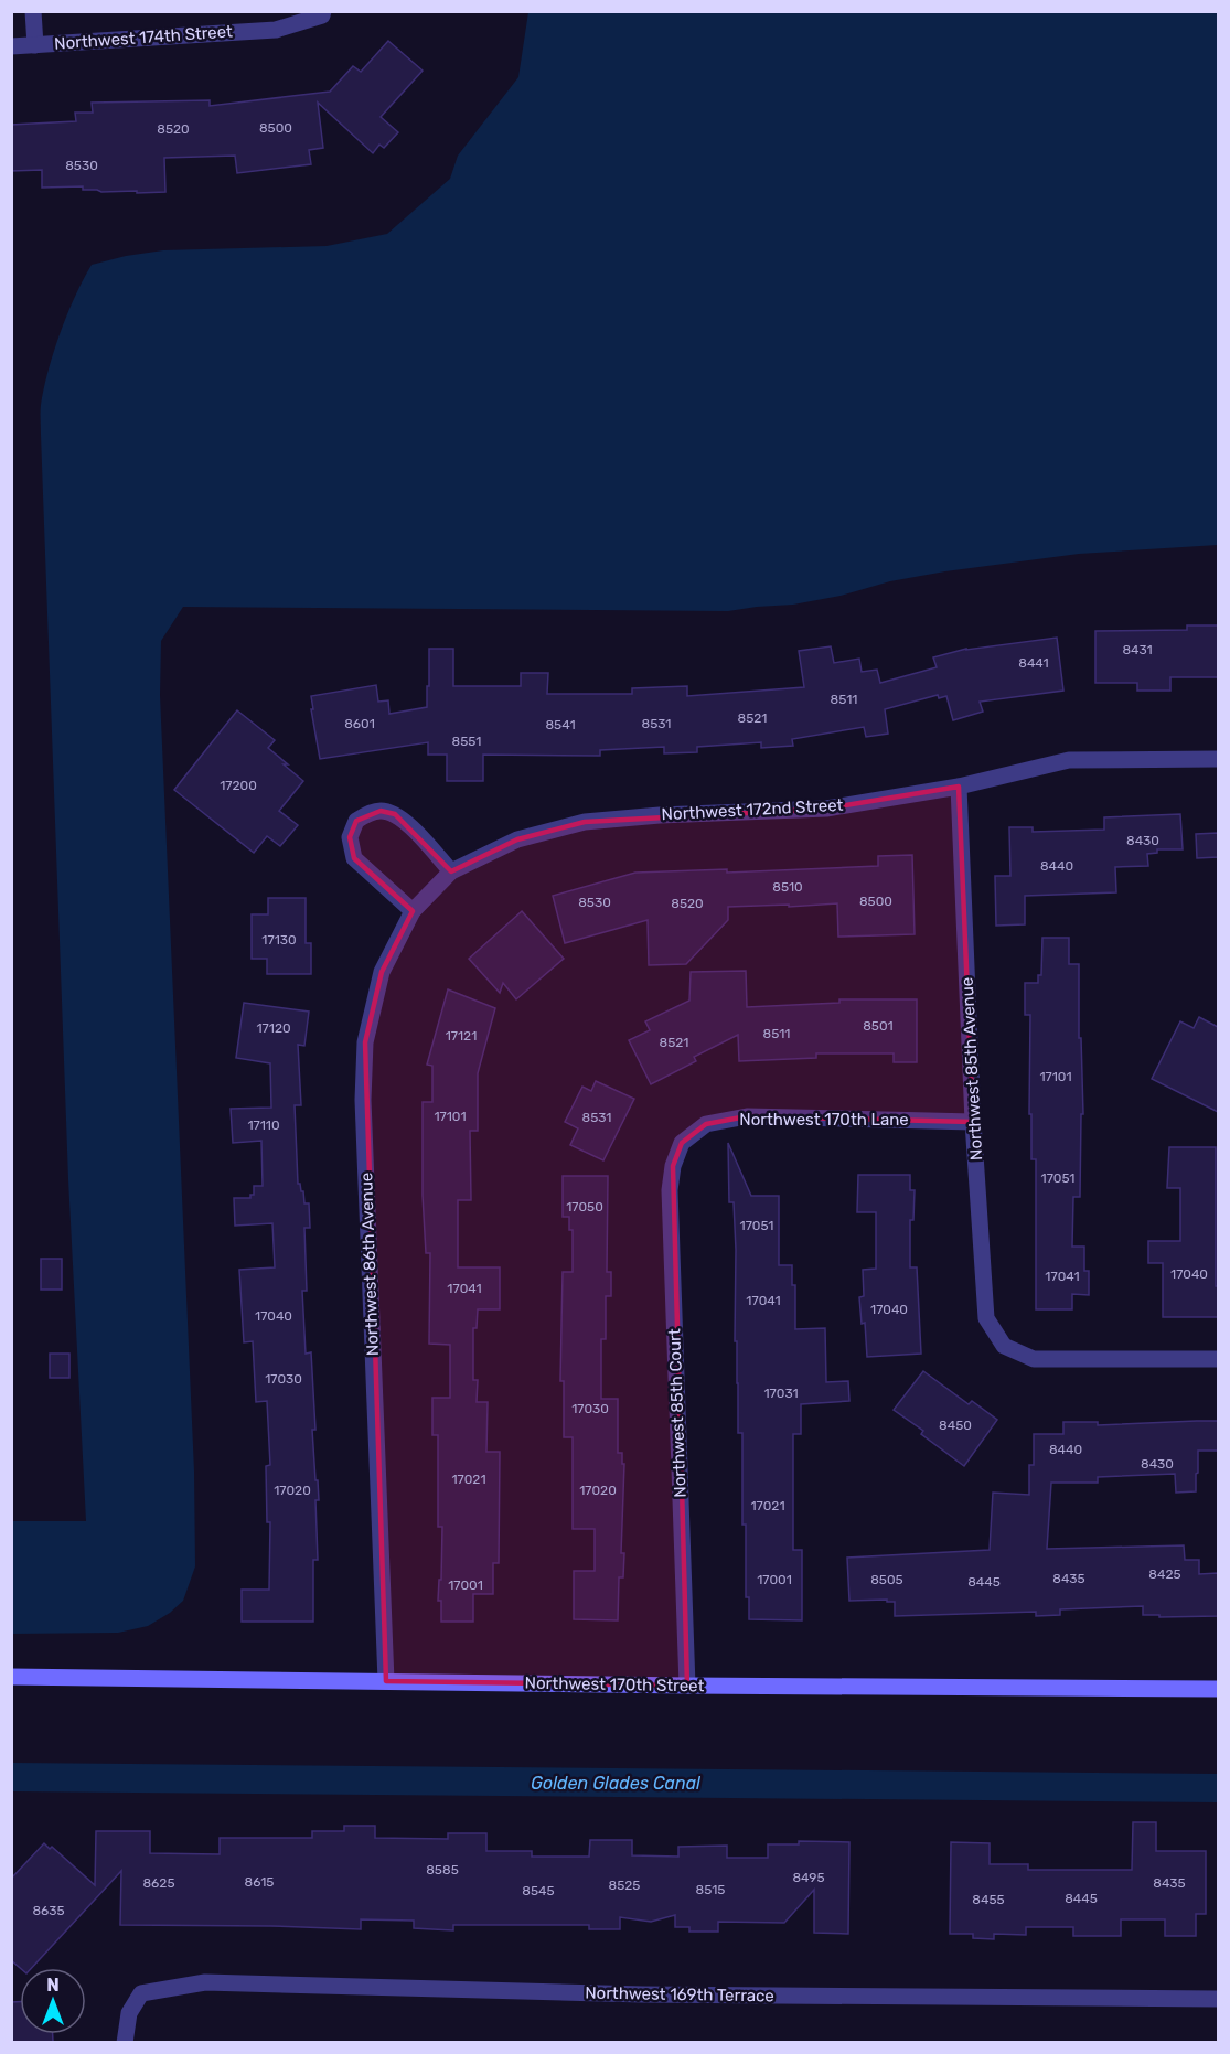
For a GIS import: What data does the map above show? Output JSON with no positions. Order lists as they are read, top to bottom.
{
  "streets": {
    "street": [
      "Northwest 174th Street",
      "Northwest 172nd Street",
      "Northwest 85th Avenue",
      "Northwest 170th Lane",
      "Northwest 86th Avenue",
      "Northwest 85th Court",
      "Northwest 170th Street",
      "Northwest 169th Terrace"
    ]
  },
  "crossings": [
    ["Northwest 172nd Street", "Northwest 85th Avenue"],
    ["Northwest 172nd Street", "Northwest 86th Avenue"],
    ["Northwest 85th Avenue", "Northwest 170th Lane"],
    ["Northwest 170th Lane", "Northwest 85th Court"],
    ["Northwest 86th Avenue", "Northwest 170th Street"],
    ["Northwest 85th Court", "Northwest 170th Street"]
  ],
  "water": ["Golden Glades Canal"],
  "house_numbers": [
    "8500",
    "8520",
    "8530",
    "8431",
    "8441",
    "8511",
    "8521",
    "8601",
    "8531",
    "8541",
    "8551",
    "17200",
    "8430",
    "8440",
    "8510",
    "8500",
    "8530",
    "8520",
    "17130",
    "8501",
    "17120",
    "8511",
    "17121",
    "8521",
    "17101",
    "17101",
    "8531",
    "17110",
    "17051",
    "17050",
    "17051",
    "17040",
    "17041",
    "17041",
    "17041",
    "17040",
    "17040",
    "17030",
    "17031",
    "17030",
    "8450",
    "8440",
    "8430",
    "17021",
    "17020",
    "17020",
    "17021",
    "8425",
    "8435",
    "17001",
    "8505",
    "8445",
    "17001",
    "8585",
    "8495",
    "8615",
    "8625",
    "8435",
    "8525",
    "8515",
    "8545",
    "8445",
    "8455",
    "8635"
  ],
  "north": "top"
}
